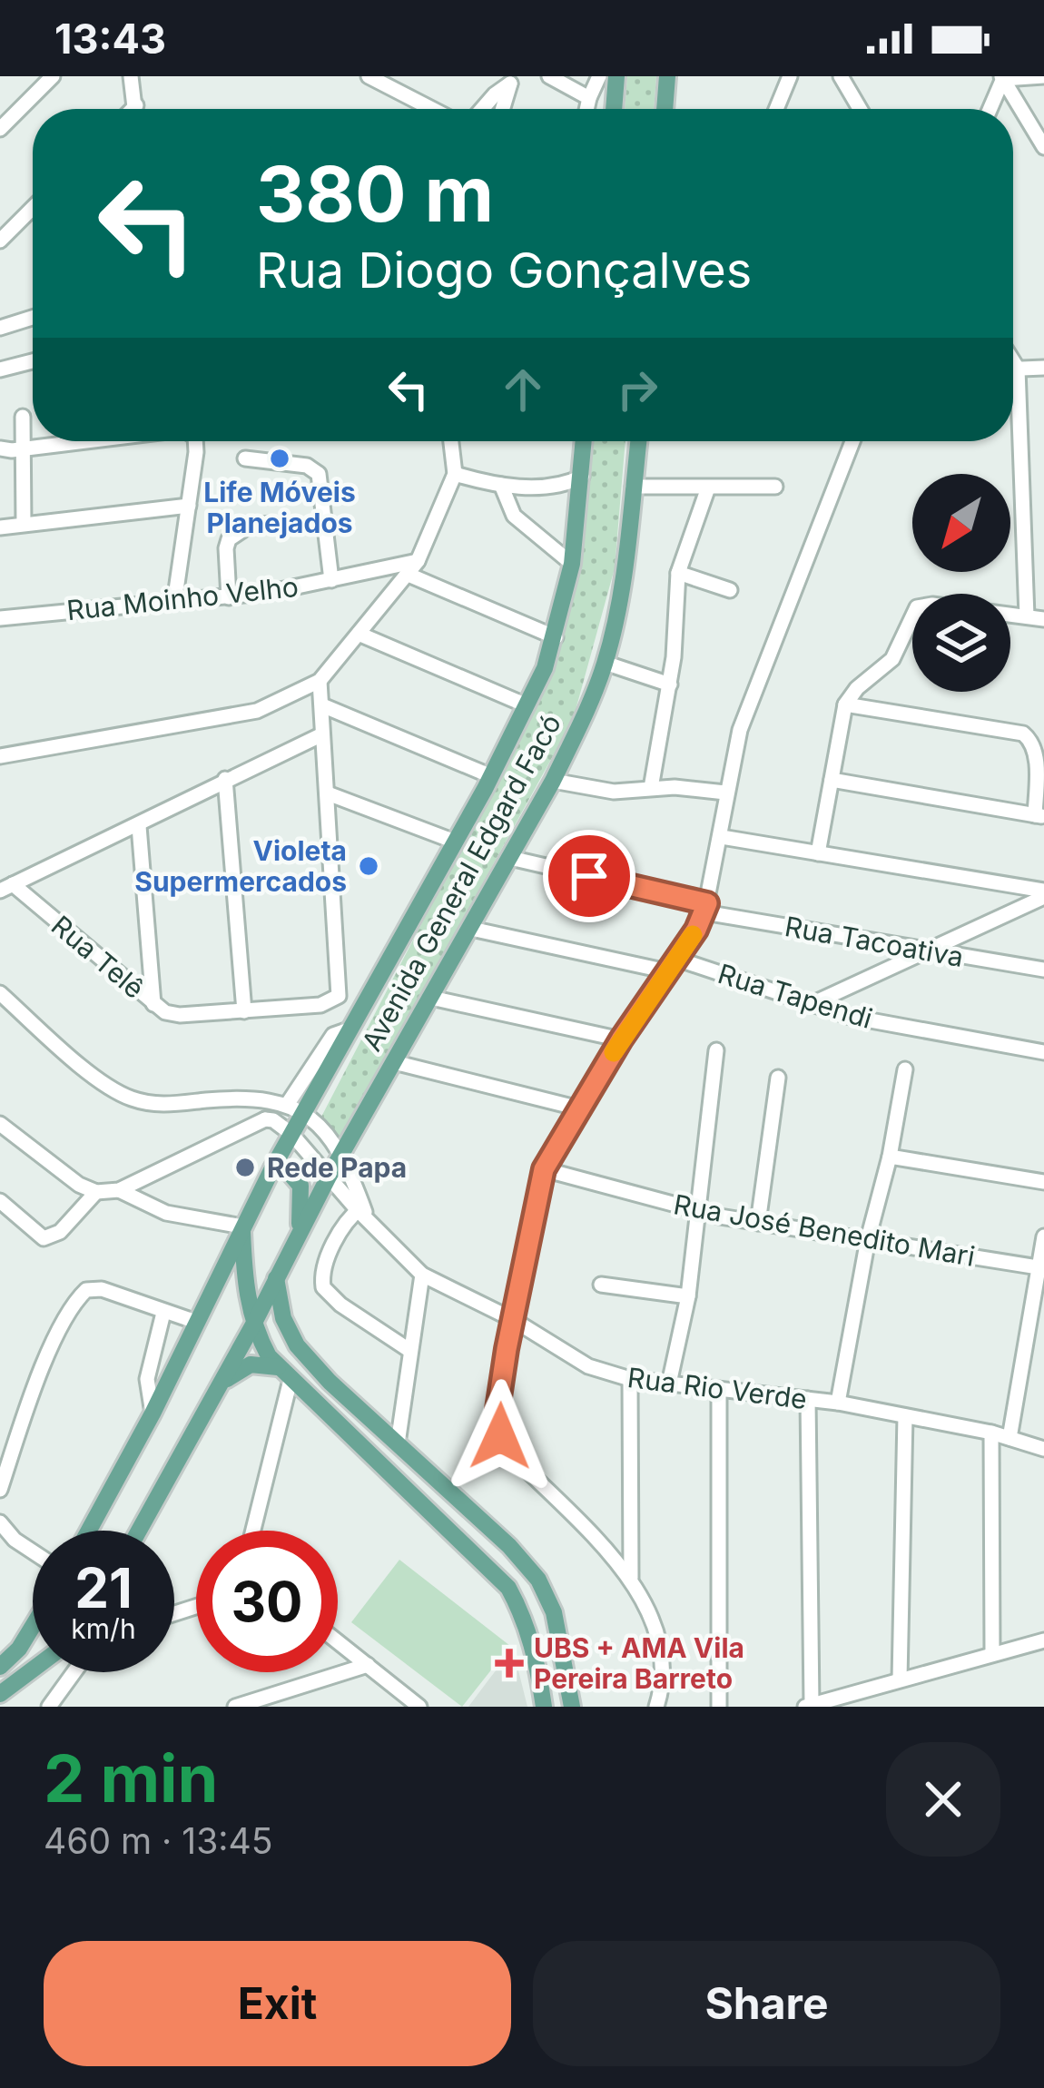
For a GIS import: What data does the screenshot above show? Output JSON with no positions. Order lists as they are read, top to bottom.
{
  "streets": {
    "main road": ["Avenida General Edgard Facó"],
    "street": [
      "Rua Moinho Velho",
      "Rua Tacoativa",
      "Rua Telê",
      "Rua Tapendi",
      "Rua José Benedito Mari",
      "Rua Rio Verde"
    ]
  },
  "crossings": [
    ["Avenida General Edgard Facó", "Rua Tacoativa"],
    ["Avenida General Edgard Facó", "Rua Tapendi"],
    ["Avenida General Edgard Facó", "Rua Rio Verde"]
  ],
  "places": {
    "other": ["Life Móveis Planejados", "Violeta Supermercados", "Rede Papa"],
    "health": ["UBS + AMA Vila Pereira Barreto"]
  },
  "north": "bottom left",
  "page": {
    "status": "13:43",
    "turn": ["380 m", "Rua Diogo Gonçalves"],
    "speed": "21 km/h",
    "limit": "30",
    "heading": ["2 min", "460 m · 13:45"],
    "buttons": ["Exit", "Share"]
  }
}
